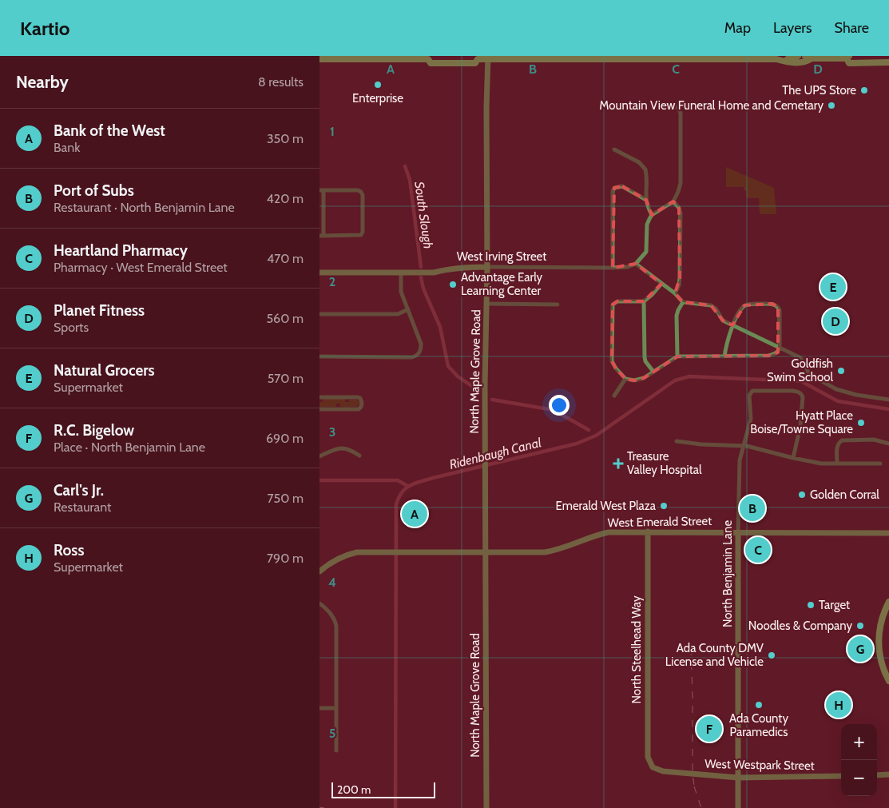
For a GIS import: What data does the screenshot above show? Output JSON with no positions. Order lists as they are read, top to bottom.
{
  "streets": {
    "main road": [
      "West Irving Street",
      "North Maple Grove Road",
      "West Emerald Street",
      "North Benjamin Lane",
      "North Steelhead Way",
      "West Westpark Street"
    ]
  },
  "crossings": [
    ["West Irving Street", "North Maple Grove Road"],
    ["North Maple Grove Road", "West Emerald Street"],
    ["West Emerald Street", "North Benjamin Lane"],
    ["West Emerald Street", "North Steelhead Way"],
    ["North Benjamin Lane", "West Westpark Street"],
    ["North Steelhead Way", "West Westpark Street"]
  ],
  "water": ["South Slough", "Ridenbaugh Canal"],
  "places": {
    "other": [
      "Enterprise",
      "The UPS Store",
      "Mountain View Funeral Home and Cemetary",
      "Advantage Early Learning Center",
      "Goldfish Swim School",
      "Hyatt Place Boise/Towne Square",
      "Golden Corral",
      "Emerald West Plaza",
      "Target",
      "Noodles & Company",
      "Ada County DMV License and Vehicle",
      "Ada County Paramedics"
    ],
    "health": ["Treasure Valley Hospital"]
  },
  "scale_bar": "200 m",
  "page": {
    "header": "Kartio",
    "nav": ["Map", "Layers", "Share"],
    "heading": ["Nearby", "8 results"],
    "list": [
      {
        "mark": "A",
        "name": "Bank of the West",
        "note": "Bank",
        "value": "350 m"
      },
      {
        "mark": "B",
        "name": "Port of Subs",
        "note": "Restaurant · North Benjamin Lane",
        "value": "420 m"
      },
      {
        "mark": "C",
        "name": "Heartland Pharmacy",
        "note": "Pharmacy · West Emerald Street",
        "value": "470 m"
      },
      {
        "mark": "D",
        "name": "Planet Fitness",
        "note": "Sports",
        "value": "560 m"
      },
      {
        "mark": "E",
        "name": "Natural Grocers",
        "note": "Supermarket",
        "value": "570 m"
      },
      {
        "mark": "F",
        "name": "R.C. Bigelow",
        "note": "Place · North Benjamin Lane",
        "value": "690 m"
      },
      {
        "mark": "G",
        "name": "Carl's Jr.",
        "note": "Restaurant",
        "value": "750 m"
      },
      {
        "mark": "H",
        "name": "Ross",
        "note": "Supermarket",
        "value": "790 m"
      }
    ],
    "pins": [
      "E",
      "D",
      "B",
      "A",
      "C",
      "G",
      "H",
      "F"
    ],
    "map_buttons": ["+", "−"],
    "scale": "200 m"
  },
  "grid": {
    "columns": [
      "A",
      "B",
      "C",
      "D"
    ],
    "rows": [
      "1",
      "2",
      "3",
      "4",
      "5"
    ]
  }
}
